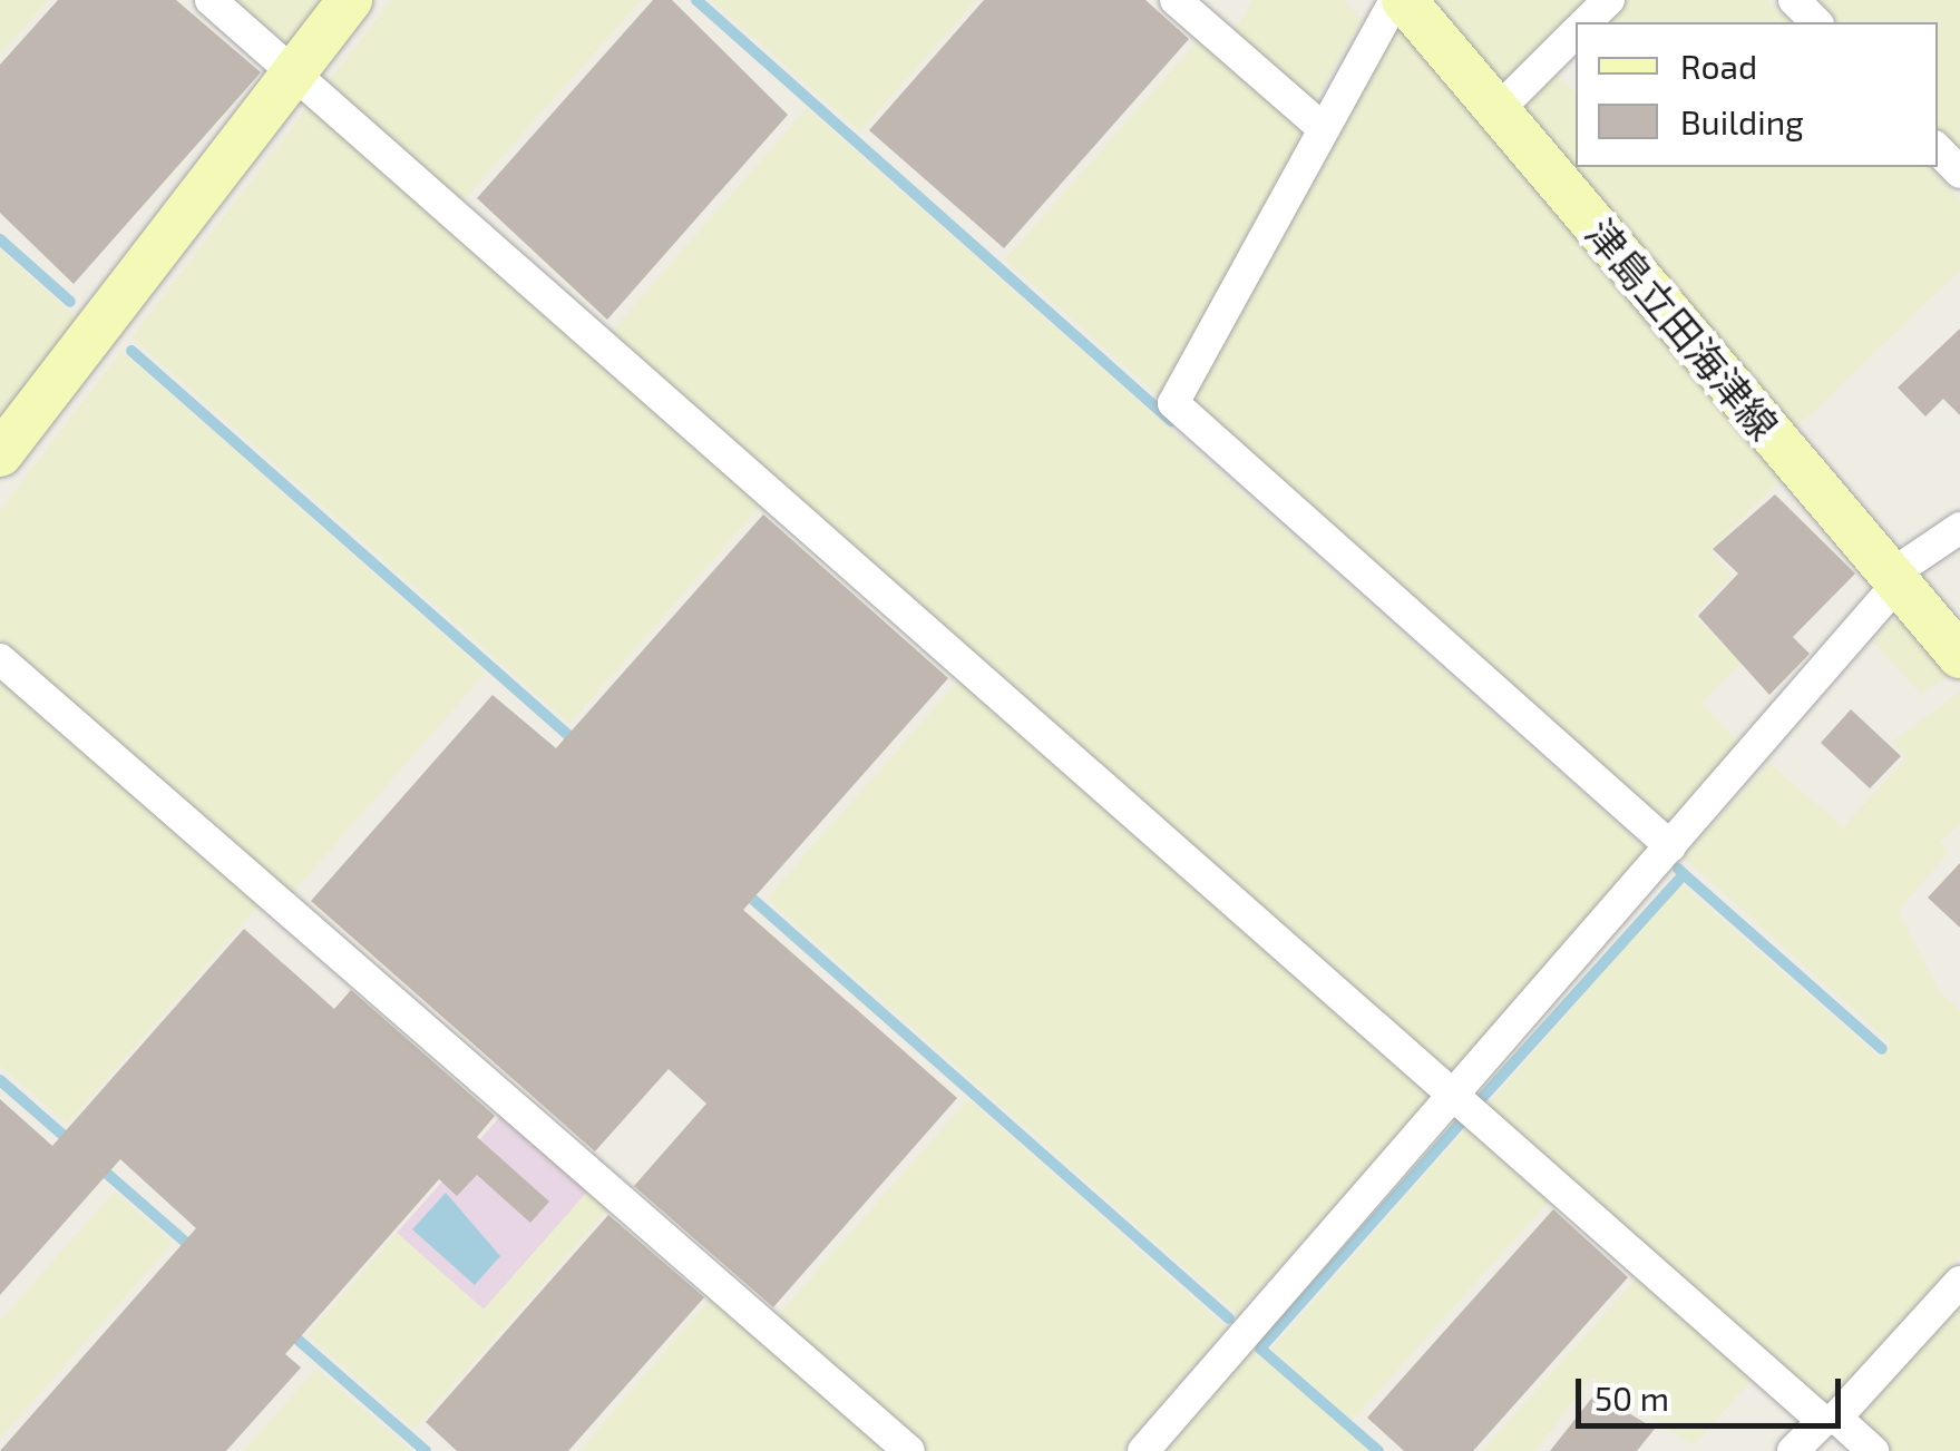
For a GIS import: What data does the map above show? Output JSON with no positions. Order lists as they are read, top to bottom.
{
  "streets": {
    "main road": ["津島立田海津線"]
  },
  "legend": ["Road", "Building"],
  "scale_bar": "50 m"
}
